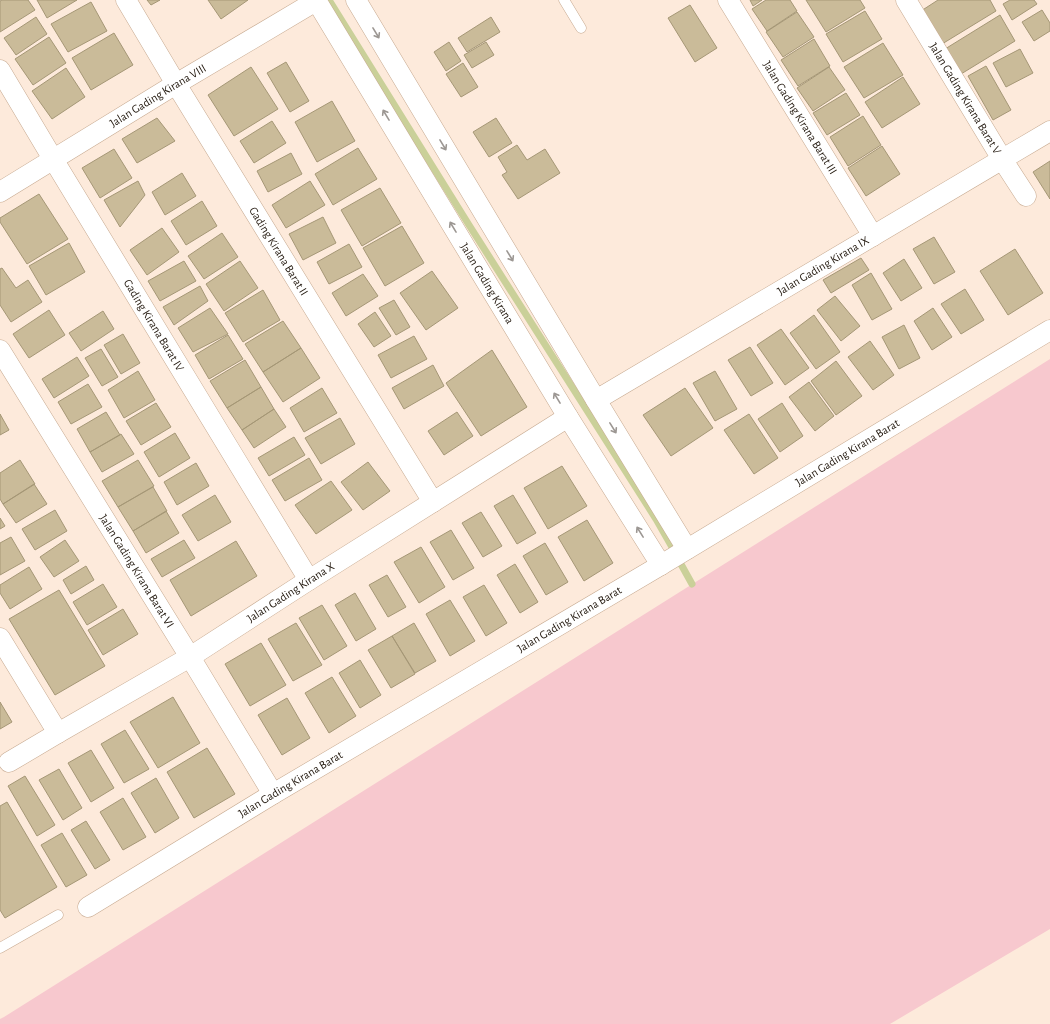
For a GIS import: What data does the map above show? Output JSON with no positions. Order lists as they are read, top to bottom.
{
  "streets": {
    "street": [
      "Jalan Gading Kirana VIII",
      "Jalan Gading Kirana Barat V",
      "Jalan Gading Kirana Barat III",
      "Gading Kirana Barat II",
      "Jalan Gading Kirana IX",
      "Jalan Gading Kirana",
      "Gading Kirana Barat IV",
      "Jalan Gading Kirana Barat",
      "Jalan Gading Kirana Barat VI",
      "Jalan Gading Kirana X"
    ]
  },
  "crossings": [
    ["Jalan Gading Kirana VIII", "Gading Kirana Barat II"],
    ["Jalan Gading Kirana VIII", "Jalan Gading Kirana"],
    ["Jalan Gading Kirana VIII", "Gading Kirana Barat IV"],
    ["Jalan Gading Kirana Barat V", "Jalan Gading Kirana IX"],
    ["Jalan Gading Kirana Barat III", "Jalan Gading Kirana IX"],
    ["Gading Kirana Barat II", "Jalan Gading Kirana X"],
    ["Jalan Gading Kirana", "Jalan Gading Kirana Barat"],
    ["Jalan Gading Kirana", "Jalan Gading Kirana X"],
    ["Gading Kirana Barat IV", "Jalan Gading Kirana X"],
    ["Jalan Gading Kirana Barat", "Jalan Gading Kirana Barat VI"],
    ["Jalan Gading Kirana Barat VI", "Jalan Gading Kirana X"]
  ]
}
